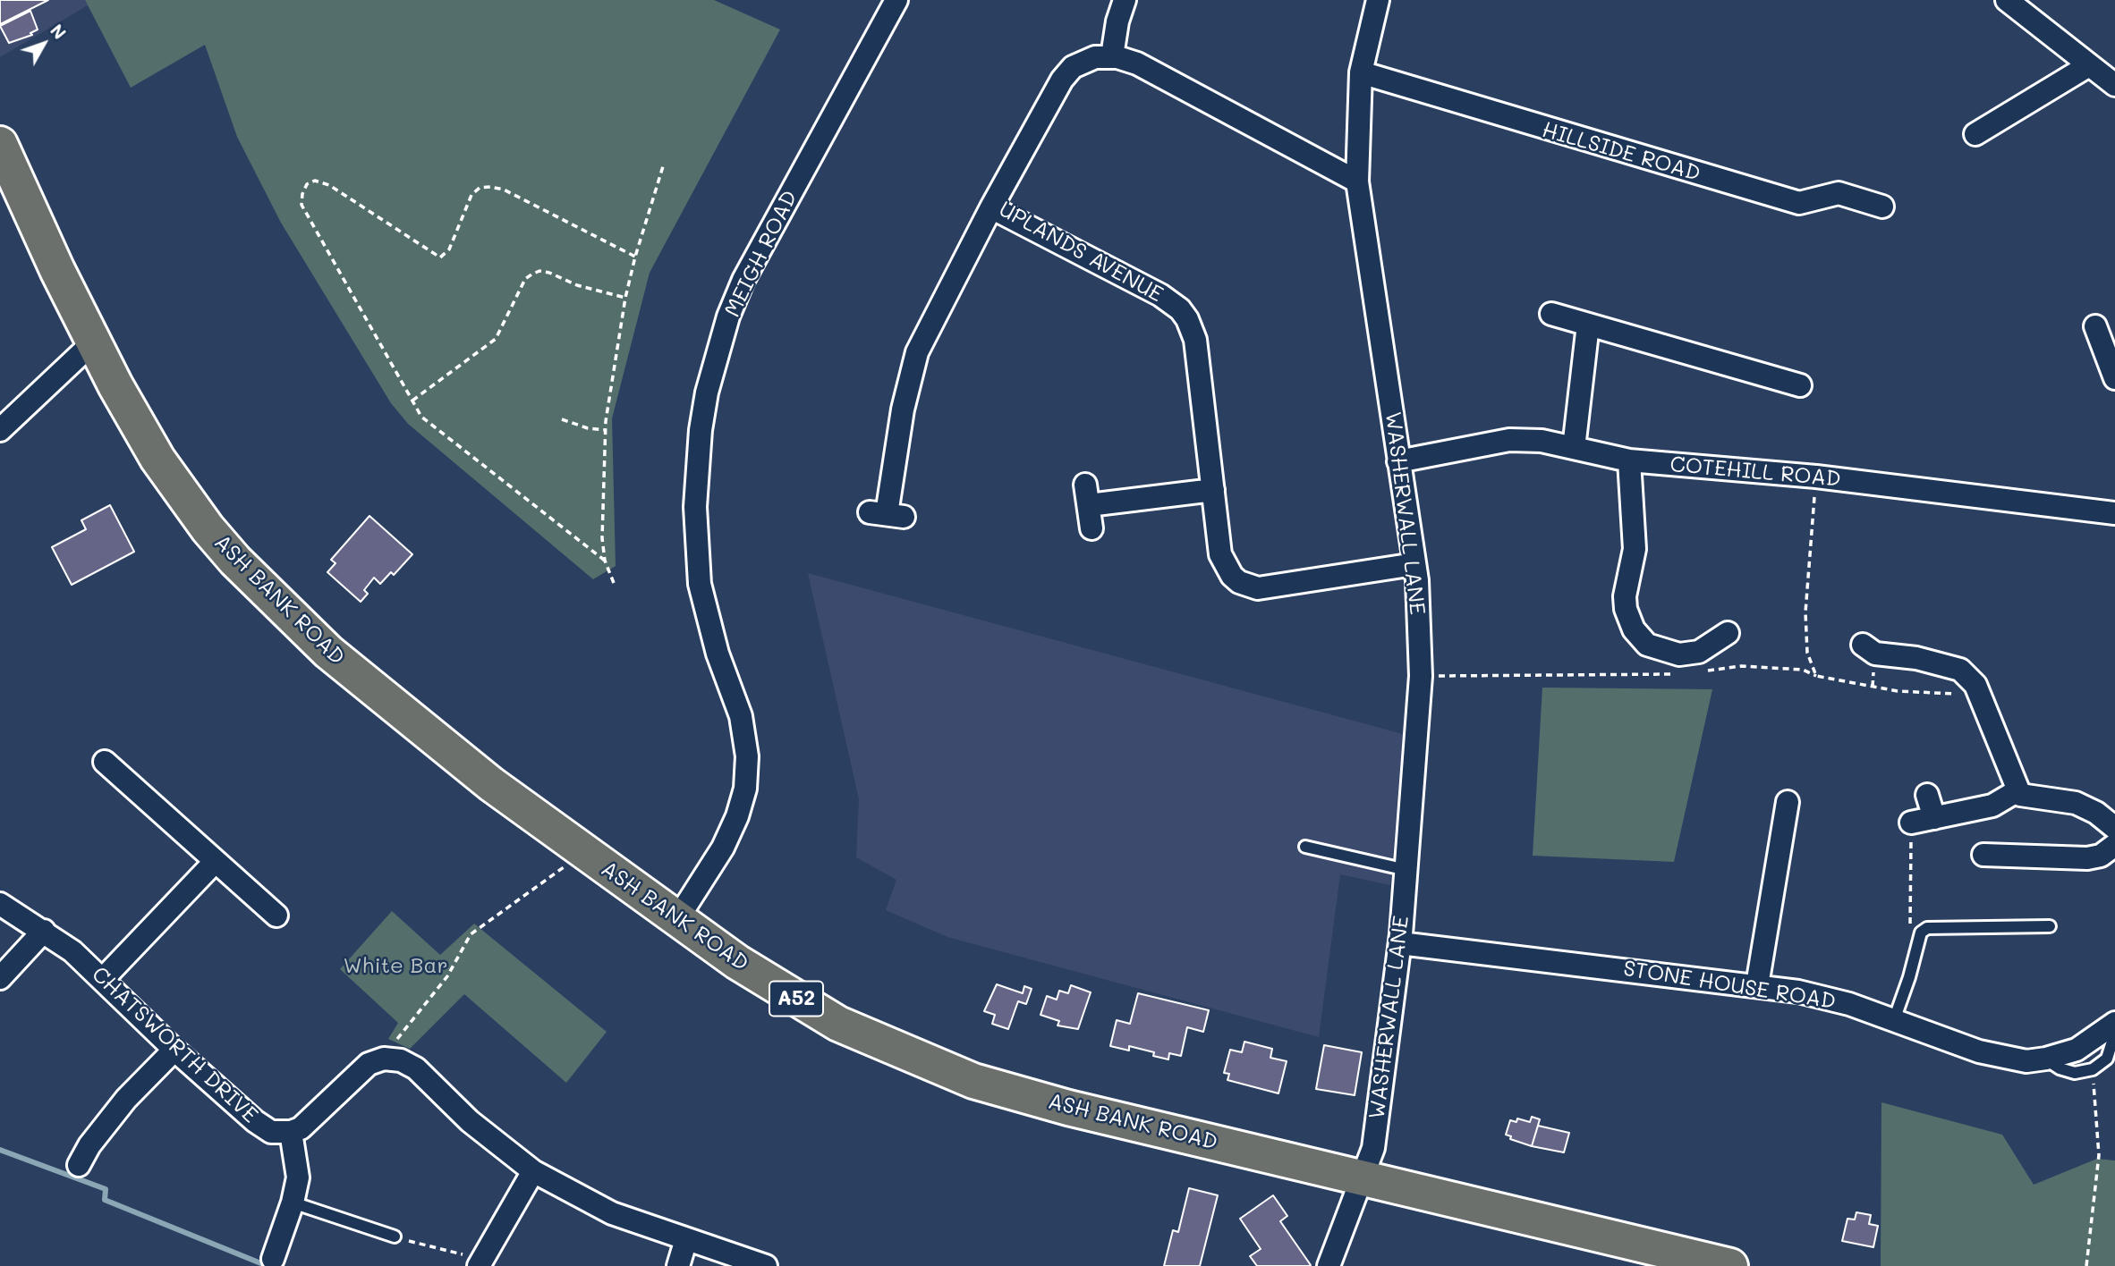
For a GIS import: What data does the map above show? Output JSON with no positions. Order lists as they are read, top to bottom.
{
  "streets": {
    "highway": ["ASH BANK ROAD", "A52"],
    "street": [
      "HILLSIDE ROAD",
      "UPLANDS AVENUE",
      "MEIGH ROAD",
      "COTEHILL ROAD",
      "WASHERWALL LANE",
      "STONE HOUSE ROAD",
      "CHATSWORTH DRIVE"
    ]
  },
  "crossings": [
    ["HILLSIDE ROAD", "WASHERWALL LANE"],
    ["UPLANDS AVENUE", "WASHERWALL LANE"],
    ["MEIGH ROAD", "ASH BANK ROAD"],
    ["COTEHILL ROAD", "WASHERWALL LANE"],
    ["WASHERWALL LANE", "ASH BANK ROAD"],
    ["WASHERWALL LANE", "STONE HOUSE ROAD"]
  ],
  "parks": ["White Bar"],
  "north": "top right"
}
